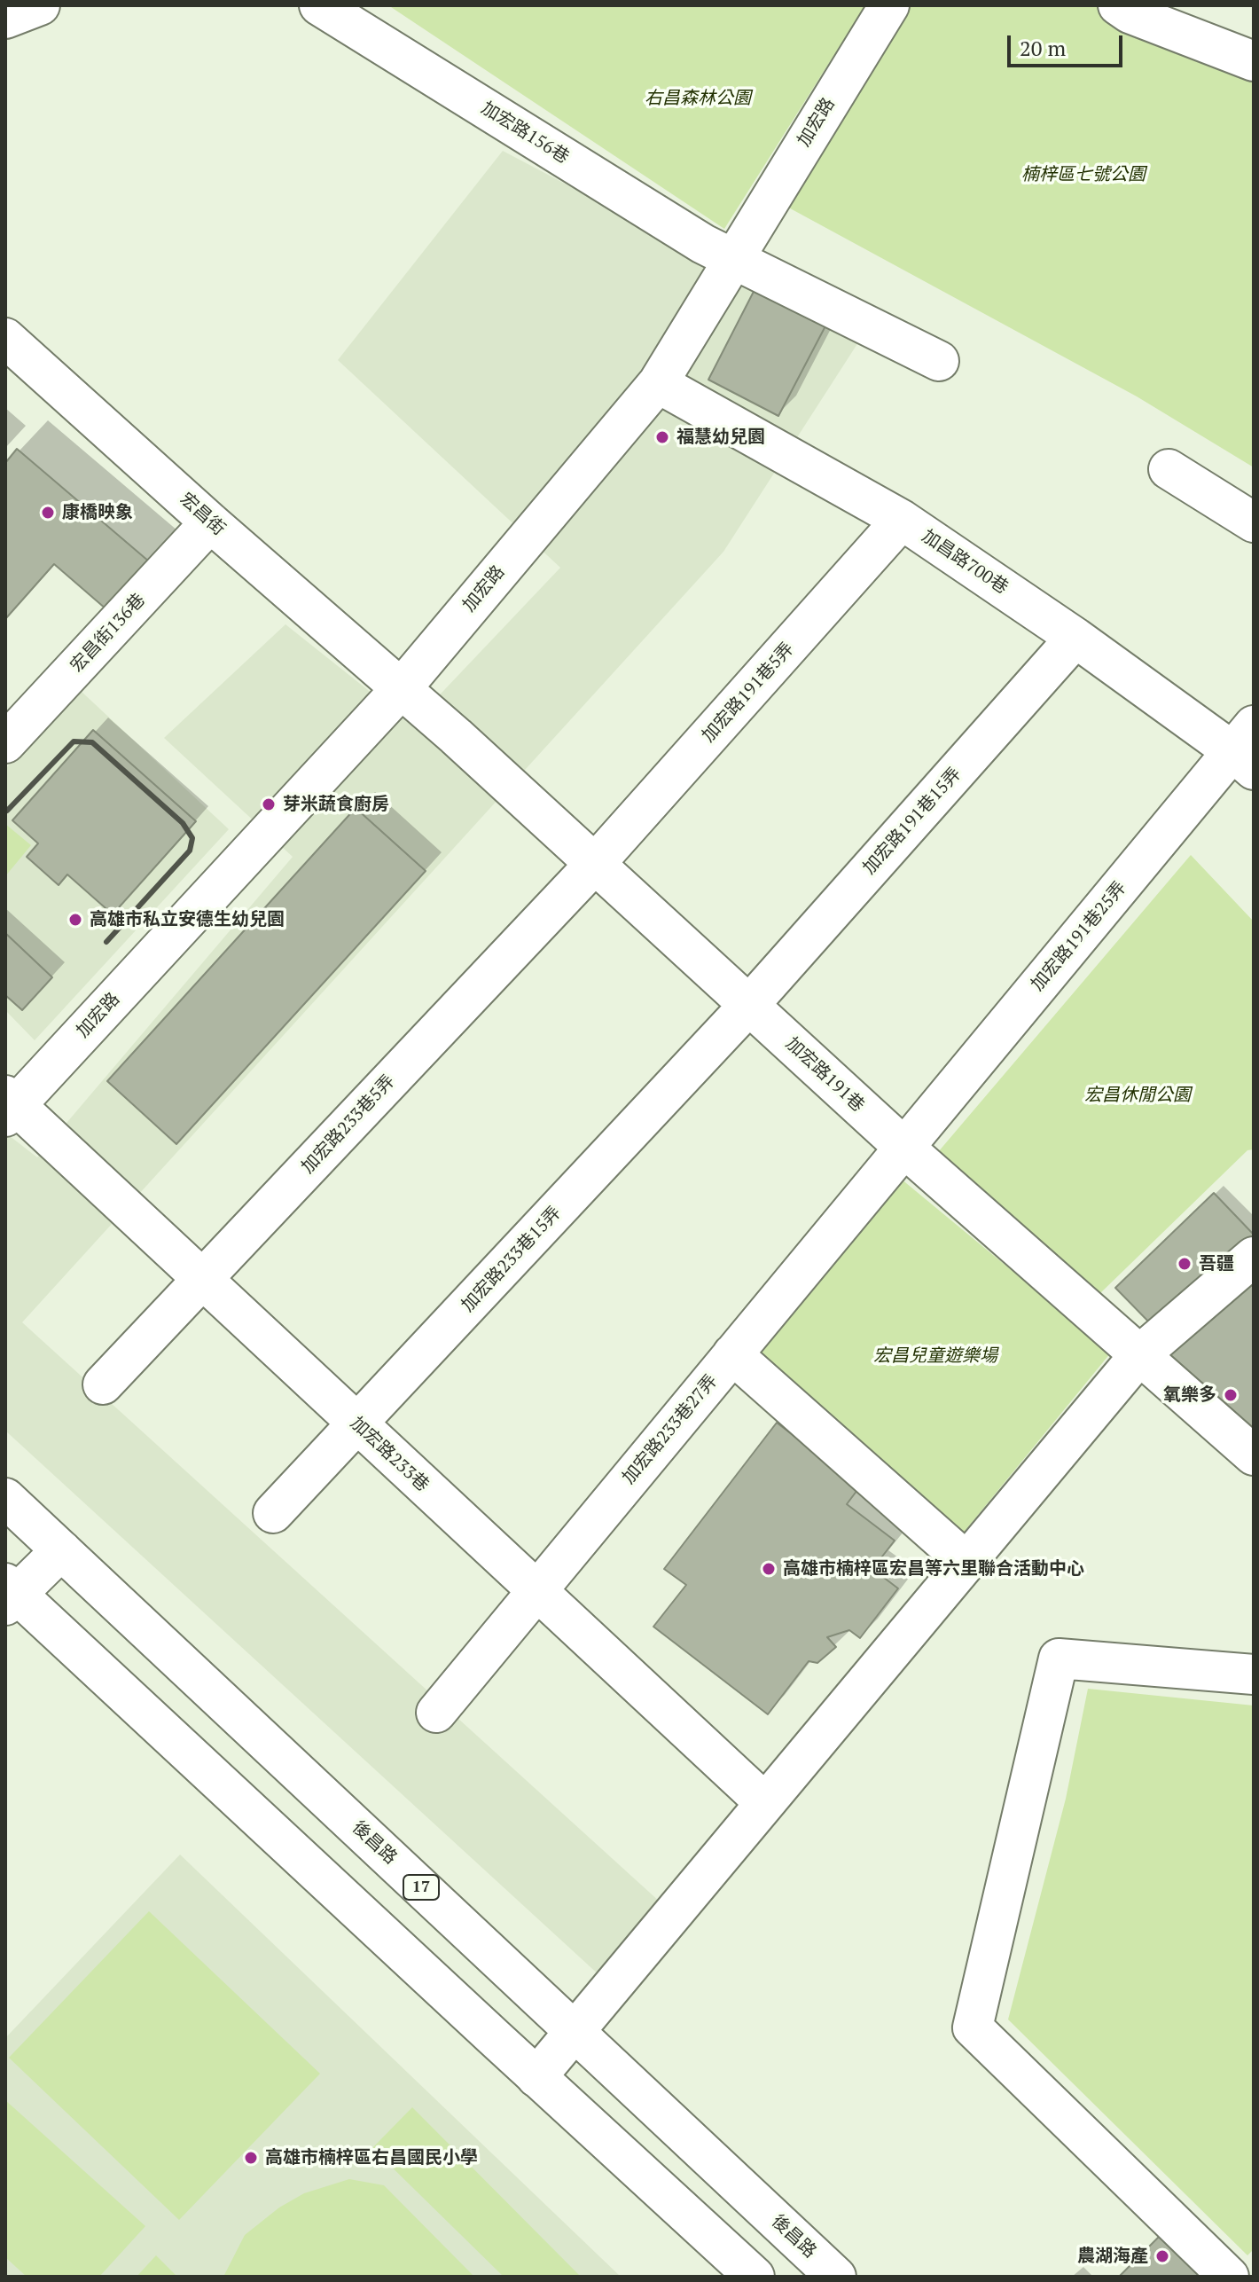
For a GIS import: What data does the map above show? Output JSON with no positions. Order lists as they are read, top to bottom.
{
  "streets": {
    "street": [
      "加宏路",
      "加宏路156巷",
      "宏昌街",
      "加昌路700巷",
      "宏昌街136巷",
      "加宏路191巷5弄",
      "加宏路191巷15弄",
      "加宏路191巷25弄",
      "加宏路191巷",
      "加宏路233巷5弄",
      "加宏路233巷15弄",
      "加宏路233巷27弄",
      "加宏路233巷",
      "後昌路",
      "17"
    ]
  },
  "crossings": [
    ["加宏路", "加宏路156巷"],
    ["加宏路", "宏昌街"],
    ["加宏路", "加昌路700巷"],
    ["加宏路", "加宏路191巷"],
    ["加宏路", "加宏路233巷"],
    ["宏昌街", "宏昌街136巷"],
    ["宏昌街", "加宏路191巷"],
    ["加昌路700巷", "加宏路191巷5弄"],
    ["加昌路700巷", "加宏路191巷15弄"],
    ["加昌路700巷", "加宏路191巷25弄"],
    ["加宏路191巷5弄", "加宏路191巷"],
    ["加宏路191巷5弄", "加宏路233巷5弄"],
    ["加宏路191巷15弄", "加宏路191巷"],
    ["加宏路191巷15弄", "加宏路233巷15弄"],
    ["加宏路191巷25弄", "加宏路191巷"],
    ["加宏路191巷25弄", "加宏路233巷27弄"],
    ["加宏路191巷", "加宏路233巷5弄"],
    ["加宏路191巷", "加宏路233巷15弄"],
    ["加宏路191巷", "加宏路233巷27弄"],
    ["加宏路233巷5弄", "加宏路233巷"],
    ["加宏路233巷15弄", "加宏路233巷"],
    ["加宏路233巷27弄", "加宏路233巷"]
  ],
  "parks": [
    "右昌森林公園",
    "楠梓區七號公園",
    "宏昌休閒公園",
    "宏昌兒童遊樂場"
  ],
  "places": [
    "福慧幼兒園",
    "康橋映象",
    "芽米蔬食廚房",
    "高雄市私立安德生幼兒園",
    "吾疆",
    "氧樂多",
    "高雄市楠梓區宏昌等六里聯合活動中心",
    "高雄市楠梓區右昌國民小學",
    "農湖海產"
  ],
  "scale_bar": "20 m"
}
